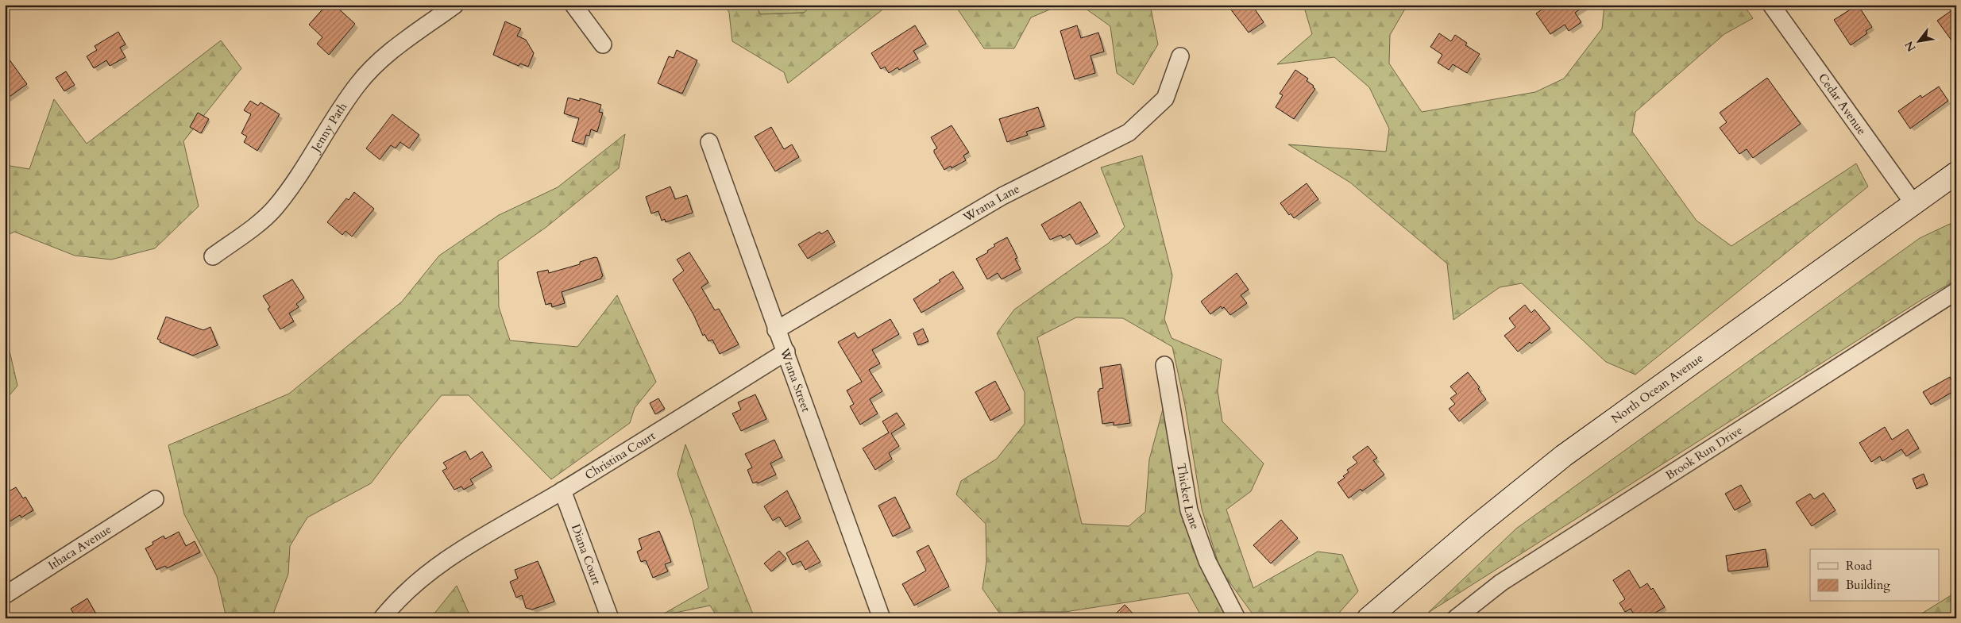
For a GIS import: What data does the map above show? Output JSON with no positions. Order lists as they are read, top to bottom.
{
  "streets": {
    "main road": ["North Ocean Avenue"],
    "street": [
      "Cedar Avenue",
      "Jenny Path",
      "Wrana Lane",
      "Wrana Street",
      "Brook Run Drive",
      "Christina Court",
      "Thicket Lane",
      "Ithaca Avenue",
      "Diana Court"
    ]
  },
  "crossings": [
    ["Cedar Avenue", "North Ocean Avenue"],
    ["Wrana Lane", "Wrana Street"],
    ["Wrana Street", "Christina Court"],
    ["Christina Court", "Diana Court"]
  ],
  "legend": ["Road", "Building"],
  "north": "bottom left"
}
